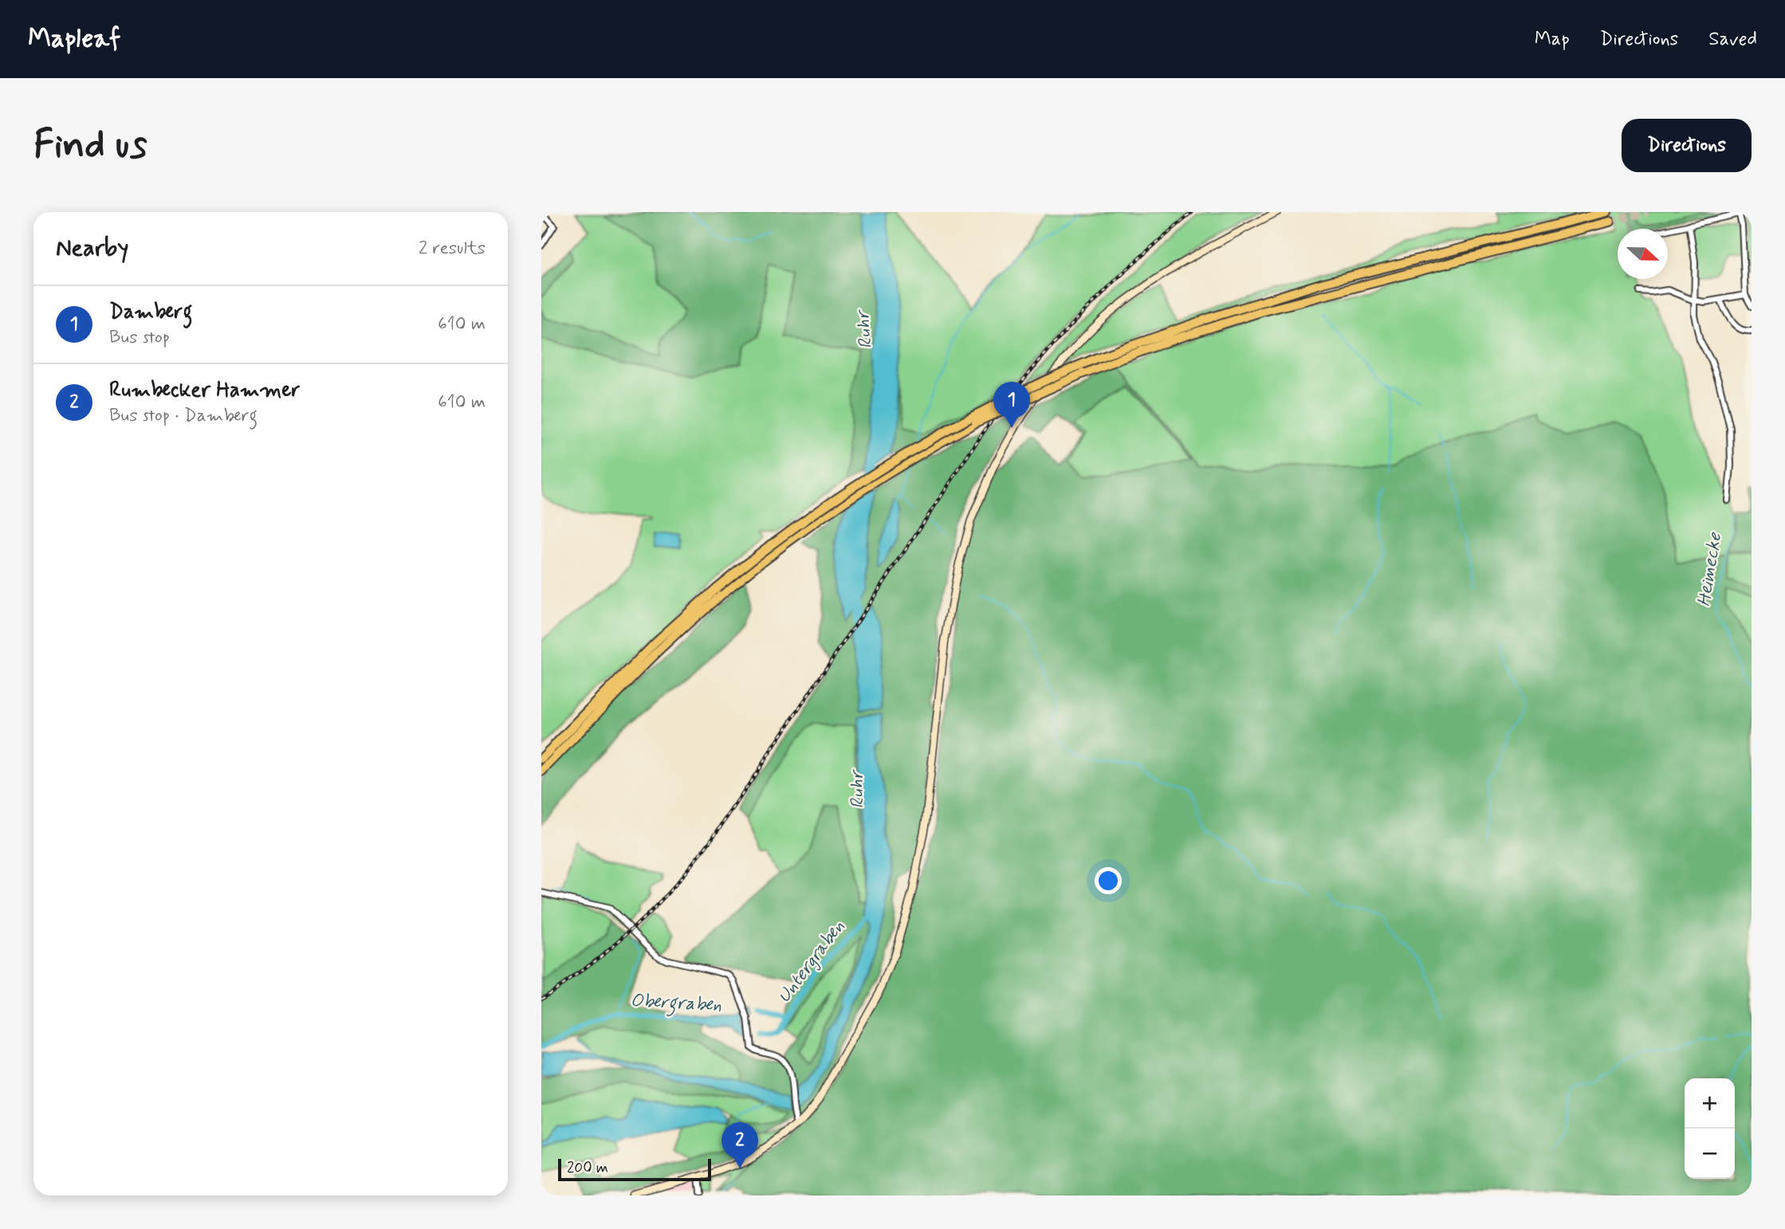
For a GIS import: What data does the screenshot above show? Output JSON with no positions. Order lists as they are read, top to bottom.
{
  "water": [
    "Ruhr",
    "Heimecke",
    "Untergraben",
    "Obergraben"
  ],
  "scale_bar": "200 m",
  "north": "right",
  "page": {
    "header": "Mapleaf",
    "nav": ["Map", "Directions", "Saved"],
    "buttons": "Directions",
    "title": "Find us",
    "heading": ["Nearby", "2 results"],
    "list": [
      {
        "mark": "1",
        "name": "Damberg",
        "note": "Bus stop",
        "value": "610 m"
      },
      {
        "mark": "2",
        "name": "Rumbecker Hammer",
        "note": "Bus stop · Damberg",
        "value": "610 m"
      }
    ],
    "pins": ["1", "2"],
    "map_buttons": ["+", "−"],
    "scale": "200 m"
  }
}
